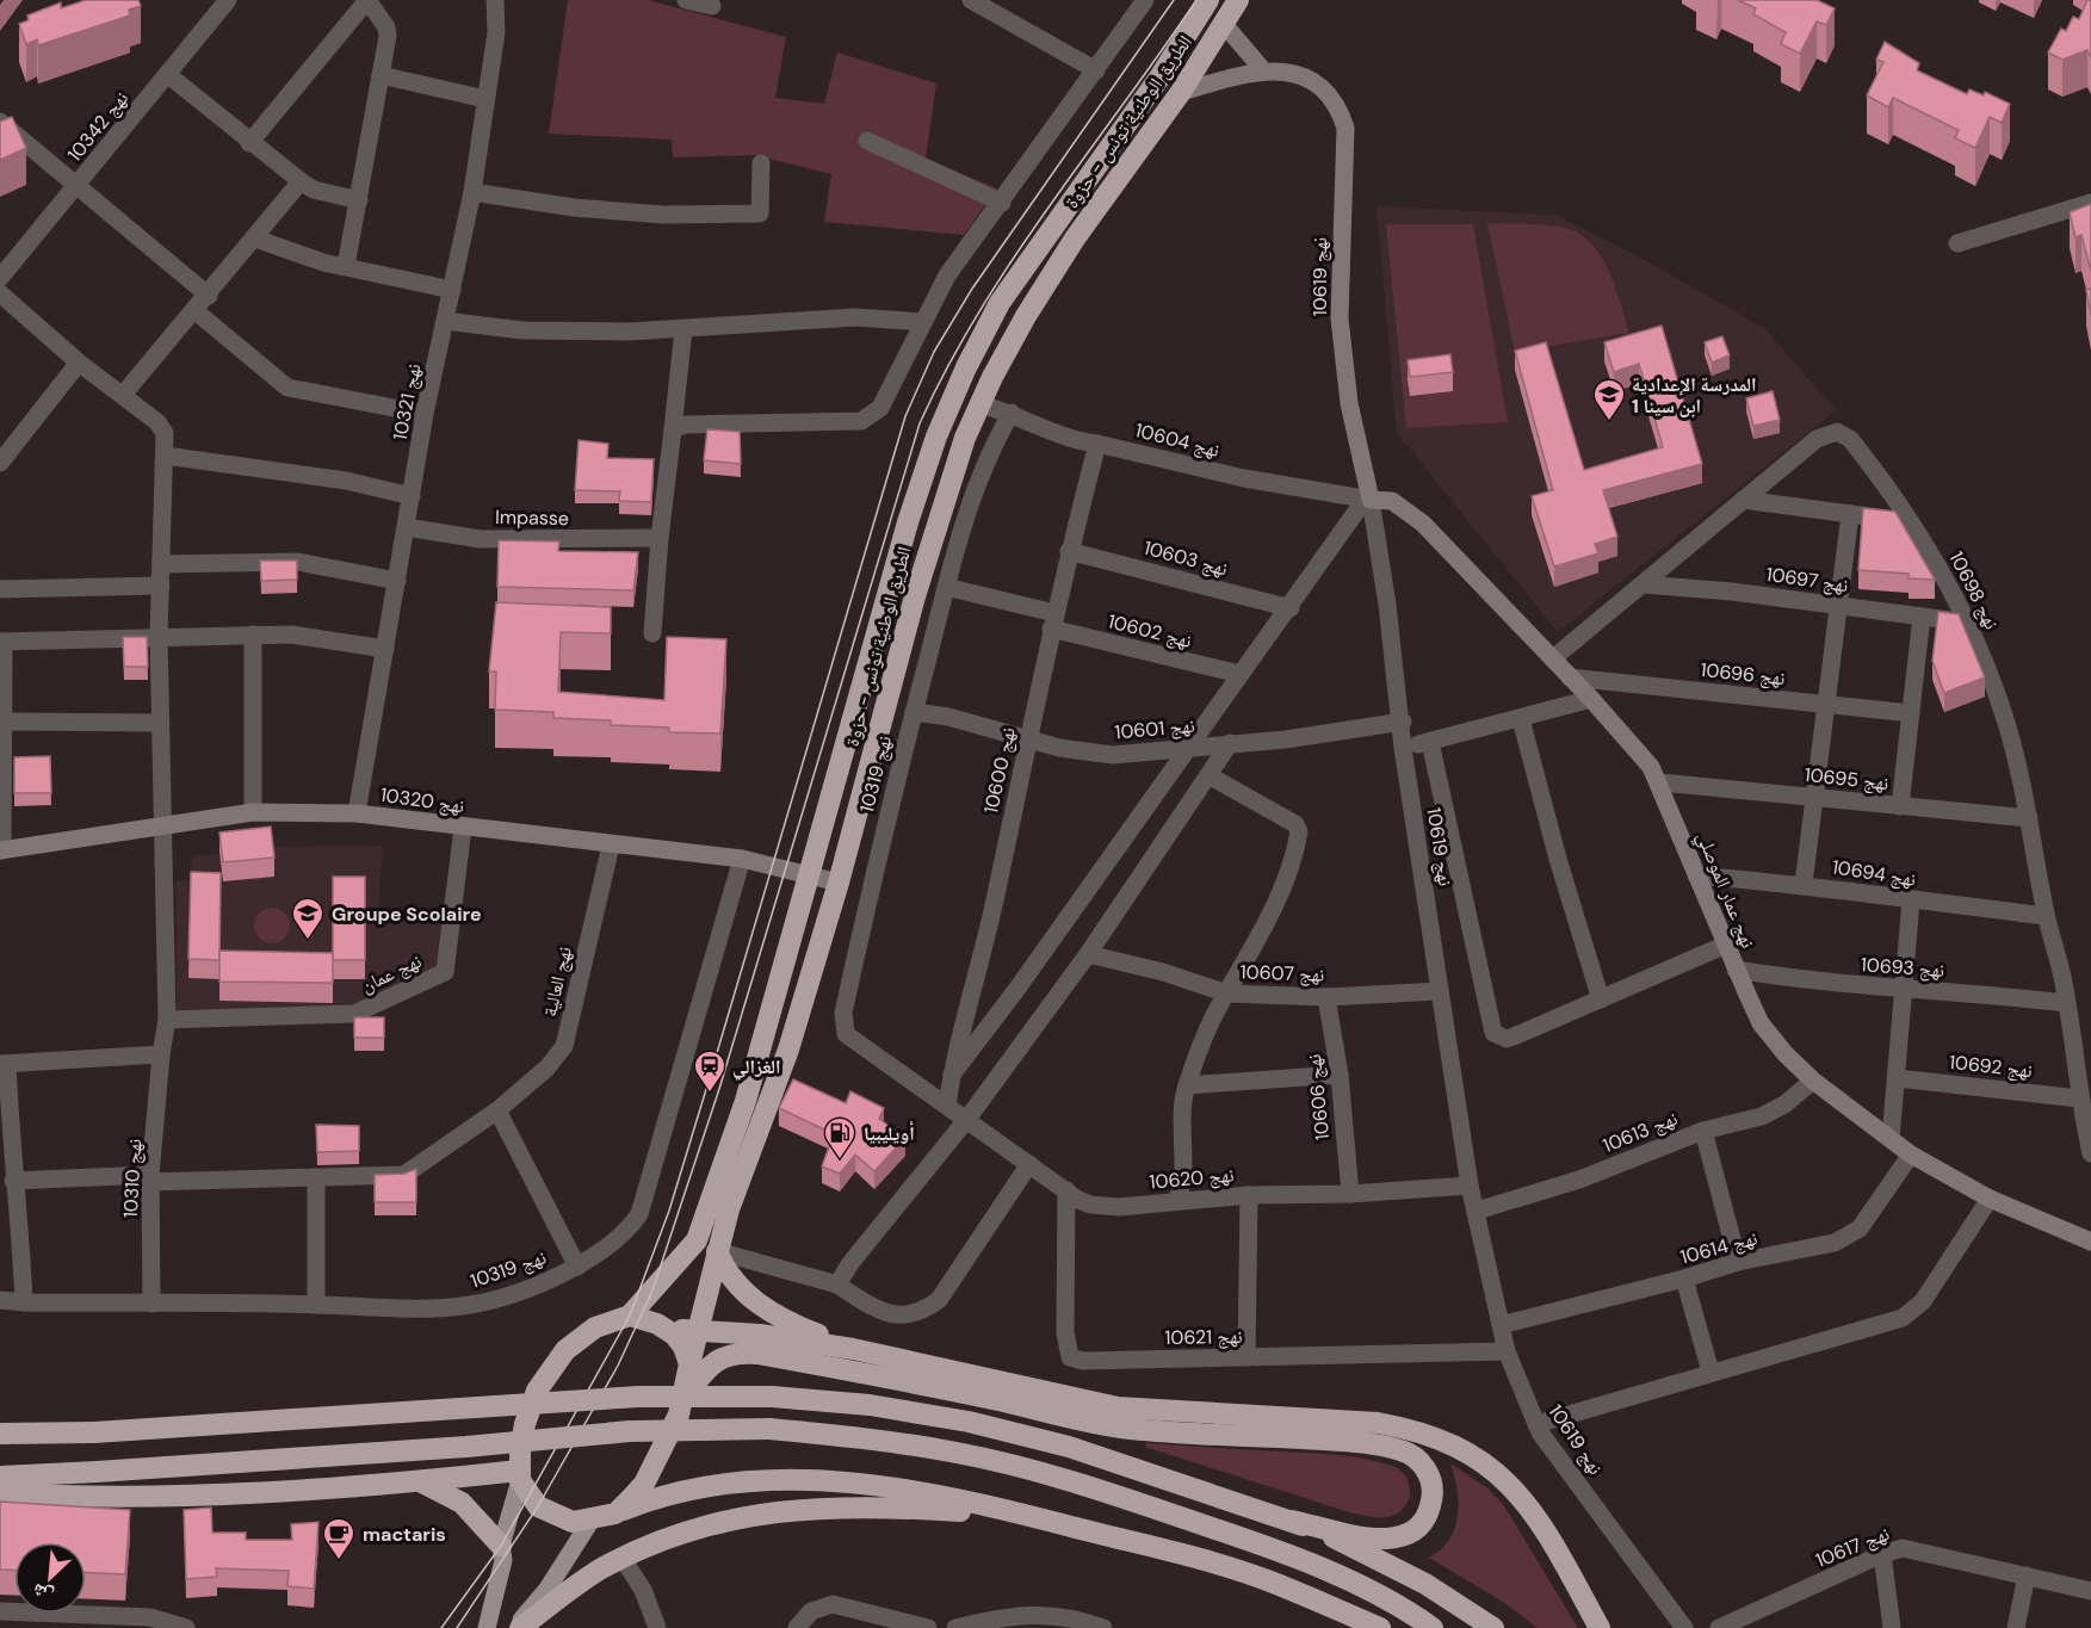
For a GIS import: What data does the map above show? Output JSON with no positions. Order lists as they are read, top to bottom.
{
  "streets": {
    "highway": ["الطريق الوطنية تونس - حزوة"],
    "street": [
      "نهج 10342",
      "نهج 10619",
      "نهج 10321",
      "نهج 10604",
      "Impasse",
      "نهج 10603",
      "نهج 10697",
      "نهج 10698",
      "نهج 10602",
      "نهج 10696",
      "نهج 10601",
      "نهج 10600",
      "نهج 10319",
      "نهج 10695",
      "نهج 10320",
      "نهج 10694",
      "نهج عمار الموصلي",
      "نهج 10693",
      "نهج عمان",
      "نهج 10607",
      "نهج العالية",
      "نهج 10692",
      "نهج 10606",
      "نهج 10613",
      "نهج 10310",
      "نهج 10620",
      "نهج 10614",
      "نهج 10621",
      "نهج 10617"
    ]
  },
  "crossings": [
    ["الطريق الوطنية تونس - حزوة", "نهج 10604"],
    ["الطريق الوطنية تونس - حزوة", "نهج 10320"],
    ["نهج 10619", "نهج 10604"],
    ["نهج 10619", "نهج 10601"],
    ["نهج 10619", "نهج عمار الموصلي"],
    ["نهج 10619", "نهج 10607"],
    ["نهج 10619", "نهج 10613"],
    ["نهج 10619", "نهج 10620"],
    ["نهج 10619", "نهج 10614"],
    ["نهج 10619", "نهج 10621"],
    ["نهج 10321", "Impasse"],
    ["نهج 10321", "نهج 10320"],
    ["نهج 10604", "نهج 10600"],
    ["نهج 10604", "نهج 10319"],
    ["نهج 10604", "نهج عمار الموصلي"],
    ["نهج 10603", "نهج 10600"],
    ["نهج 10697", "نهج 10698"],
    ["نهج 10698", "نهج 10695"],
    ["نهج 10698", "نهج 10694"],
    ["نهج 10698", "نهج عمار الموصلي"],
    ["نهج 10698", "نهج 10693"],
    ["نهج 10698", "نهج 10692"],
    ["نهج 10602", "نهج 10600"],
    ["نهج 10602", "نهج 10319"],
    ["نهج 10696", "نهج عمار الموصلي"],
    ["نهج 10601", "نهج 10600"],
    ["نهج 10601", "نهج 10319"],
    ["نهج 10600", "نهج 10319"],
    ["نهج 10600", "نهج 10620"],
    ["نهج 10319", "نهج 10320"],
    ["نهج 10319", "نهج 10310"],
    ["نهج 10319", "نهج 10620"],
    ["نهج 10695", "نهج عمار الموصلي"],
    ["نهج 10320", "نهج عمان"],
    ["نهج 10320", "نهج العالية"],
    ["نهج 10320", "نهج 10310"],
    ["نهج 10694", "نهج عمار الموصلي"],
    ["نهج عمار الموصلي", "نهج 10693"],
    ["نهج عمار الموصلي", "نهج 10613"],
    ["نهج عمار الموصلي", "نهج 10614"],
    ["نهج عمان", "نهج 10310"],
    ["نهج 10607", "نهج 10606"],
    ["نهج العالية", "نهج 10310"],
    ["نهج 10606", "نهج 10620"],
    ["نهج 10620", "نهج 10621"]
  ],
  "places": {
    "school or university": ["المدرسة الإعدادية ابن سينا 1", "Groupe Scolaire"],
    "station": ["الغزالي"],
    "fuel station": ["أويليبيا"],
    "cafe": ["mactaris"]
  },
  "north": "bottom left"
}
